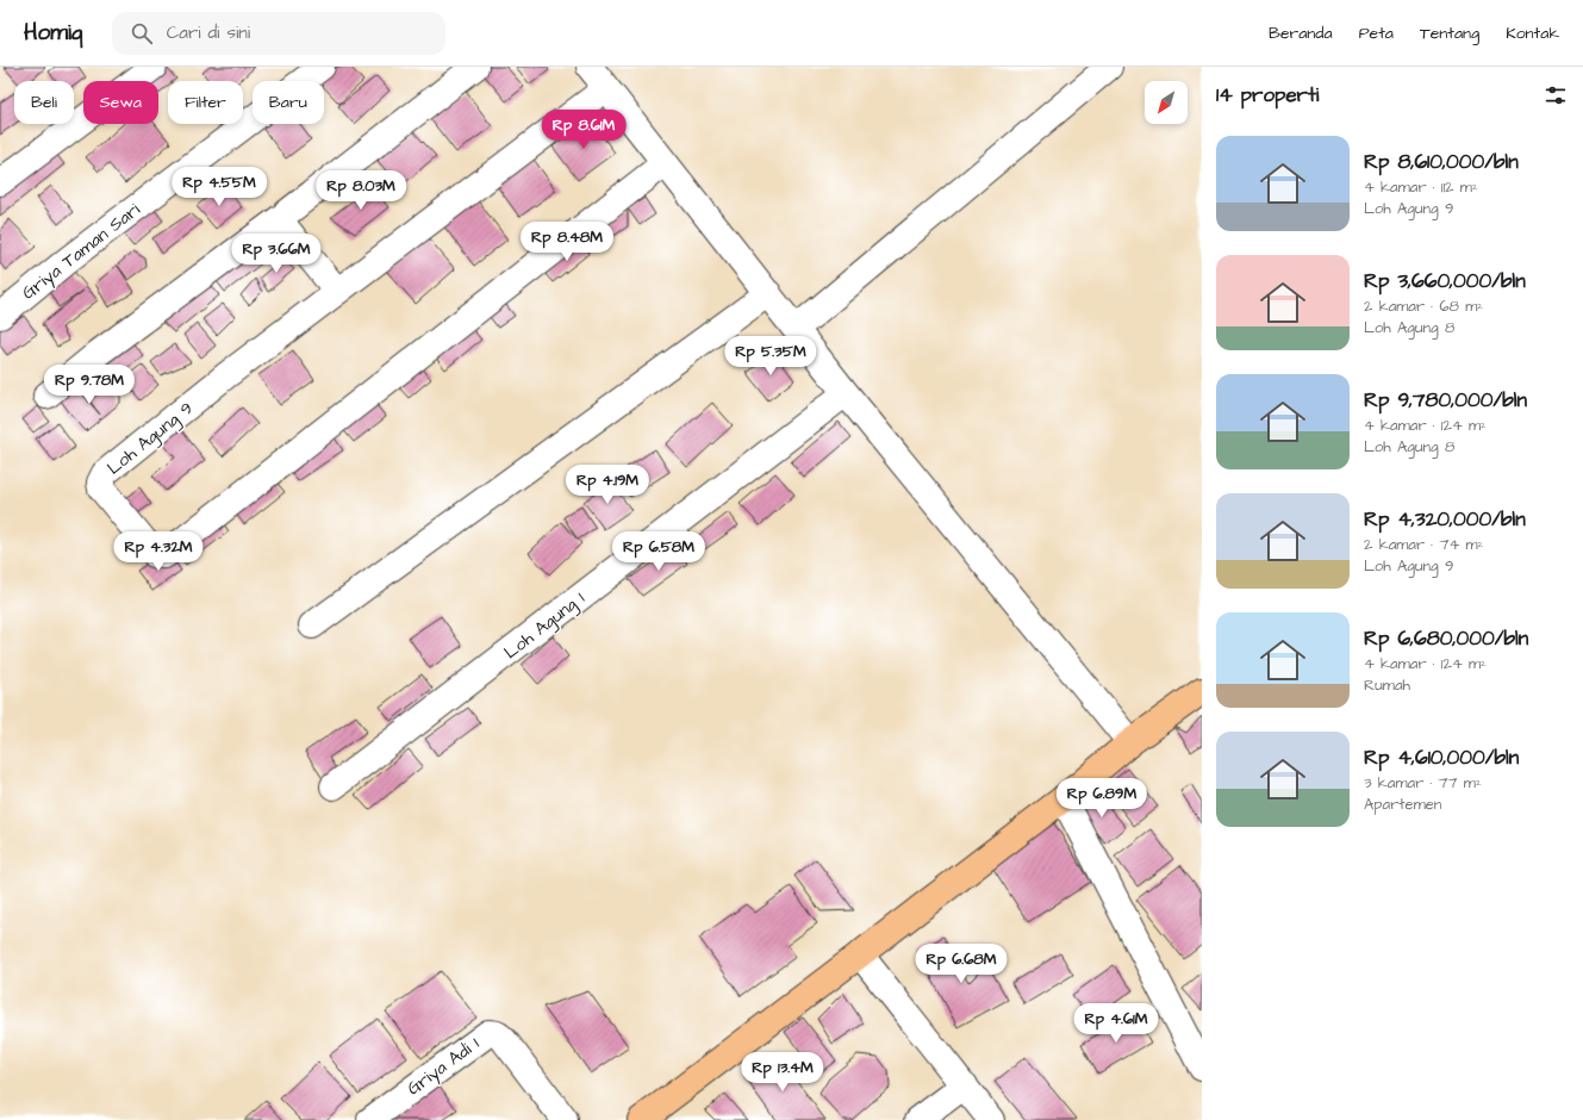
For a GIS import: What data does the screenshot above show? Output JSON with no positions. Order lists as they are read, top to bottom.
{
  "streets": {
    "street": [
      "Griya Taman Sari",
      "Loh Agung 9",
      "Loh Agung 1",
      "Griya Adi 1"
    ]
  },
  "north": "bottom left",
  "page": {
    "header": "Homiq",
    "search": "Cari di sini",
    "nav": [
      "Beranda",
      "Peta",
      "Tentang",
      "Kontak"
    ],
    "heading": "14 properti",
    "chip": [
      "Beli",
      "Sewa",
      "Filter",
      "Baru"
    ],
    "price": [
      "Rp 8.61M",
      "Rp 4.55M",
      "Rp 8.03M",
      "Rp 8.48M",
      "Rp 3.66M",
      "Rp 5.35M",
      "Rp 9.78M",
      "Rp 4.19M",
      "Rp 4.32M",
      "Rp 6.58M",
      "Rp 6.89M",
      "Rp 6.68M",
      "Rp 4.61M",
      "Rp 13.4M"
    ],
    "list": [
      {
        "name": "Rp 8,610,000/bln",
        "note": "4 kamar · 112 m² · Loh Agung 9"
      },
      {
        "name": "Rp 3,660,000/bln",
        "note": "2 kamar · 68 m² · Loh Agung 8"
      },
      {
        "name": "Rp 9,780,000/bln",
        "note": "4 kamar · 124 m² · Loh Agung 8"
      },
      {
        "name": "Rp 4,320,000/bln",
        "note": "2 kamar · 74 m² · Loh Agung 9"
      },
      {
        "name": "Rp 6,680,000/bln",
        "note": "4 kamar · 124 m² · Rumah"
      },
      {
        "name": "Rp 4,610,000/bln",
        "note": "3 kamar · 77 m² · Apartemen"
      }
    ]
  }
}
